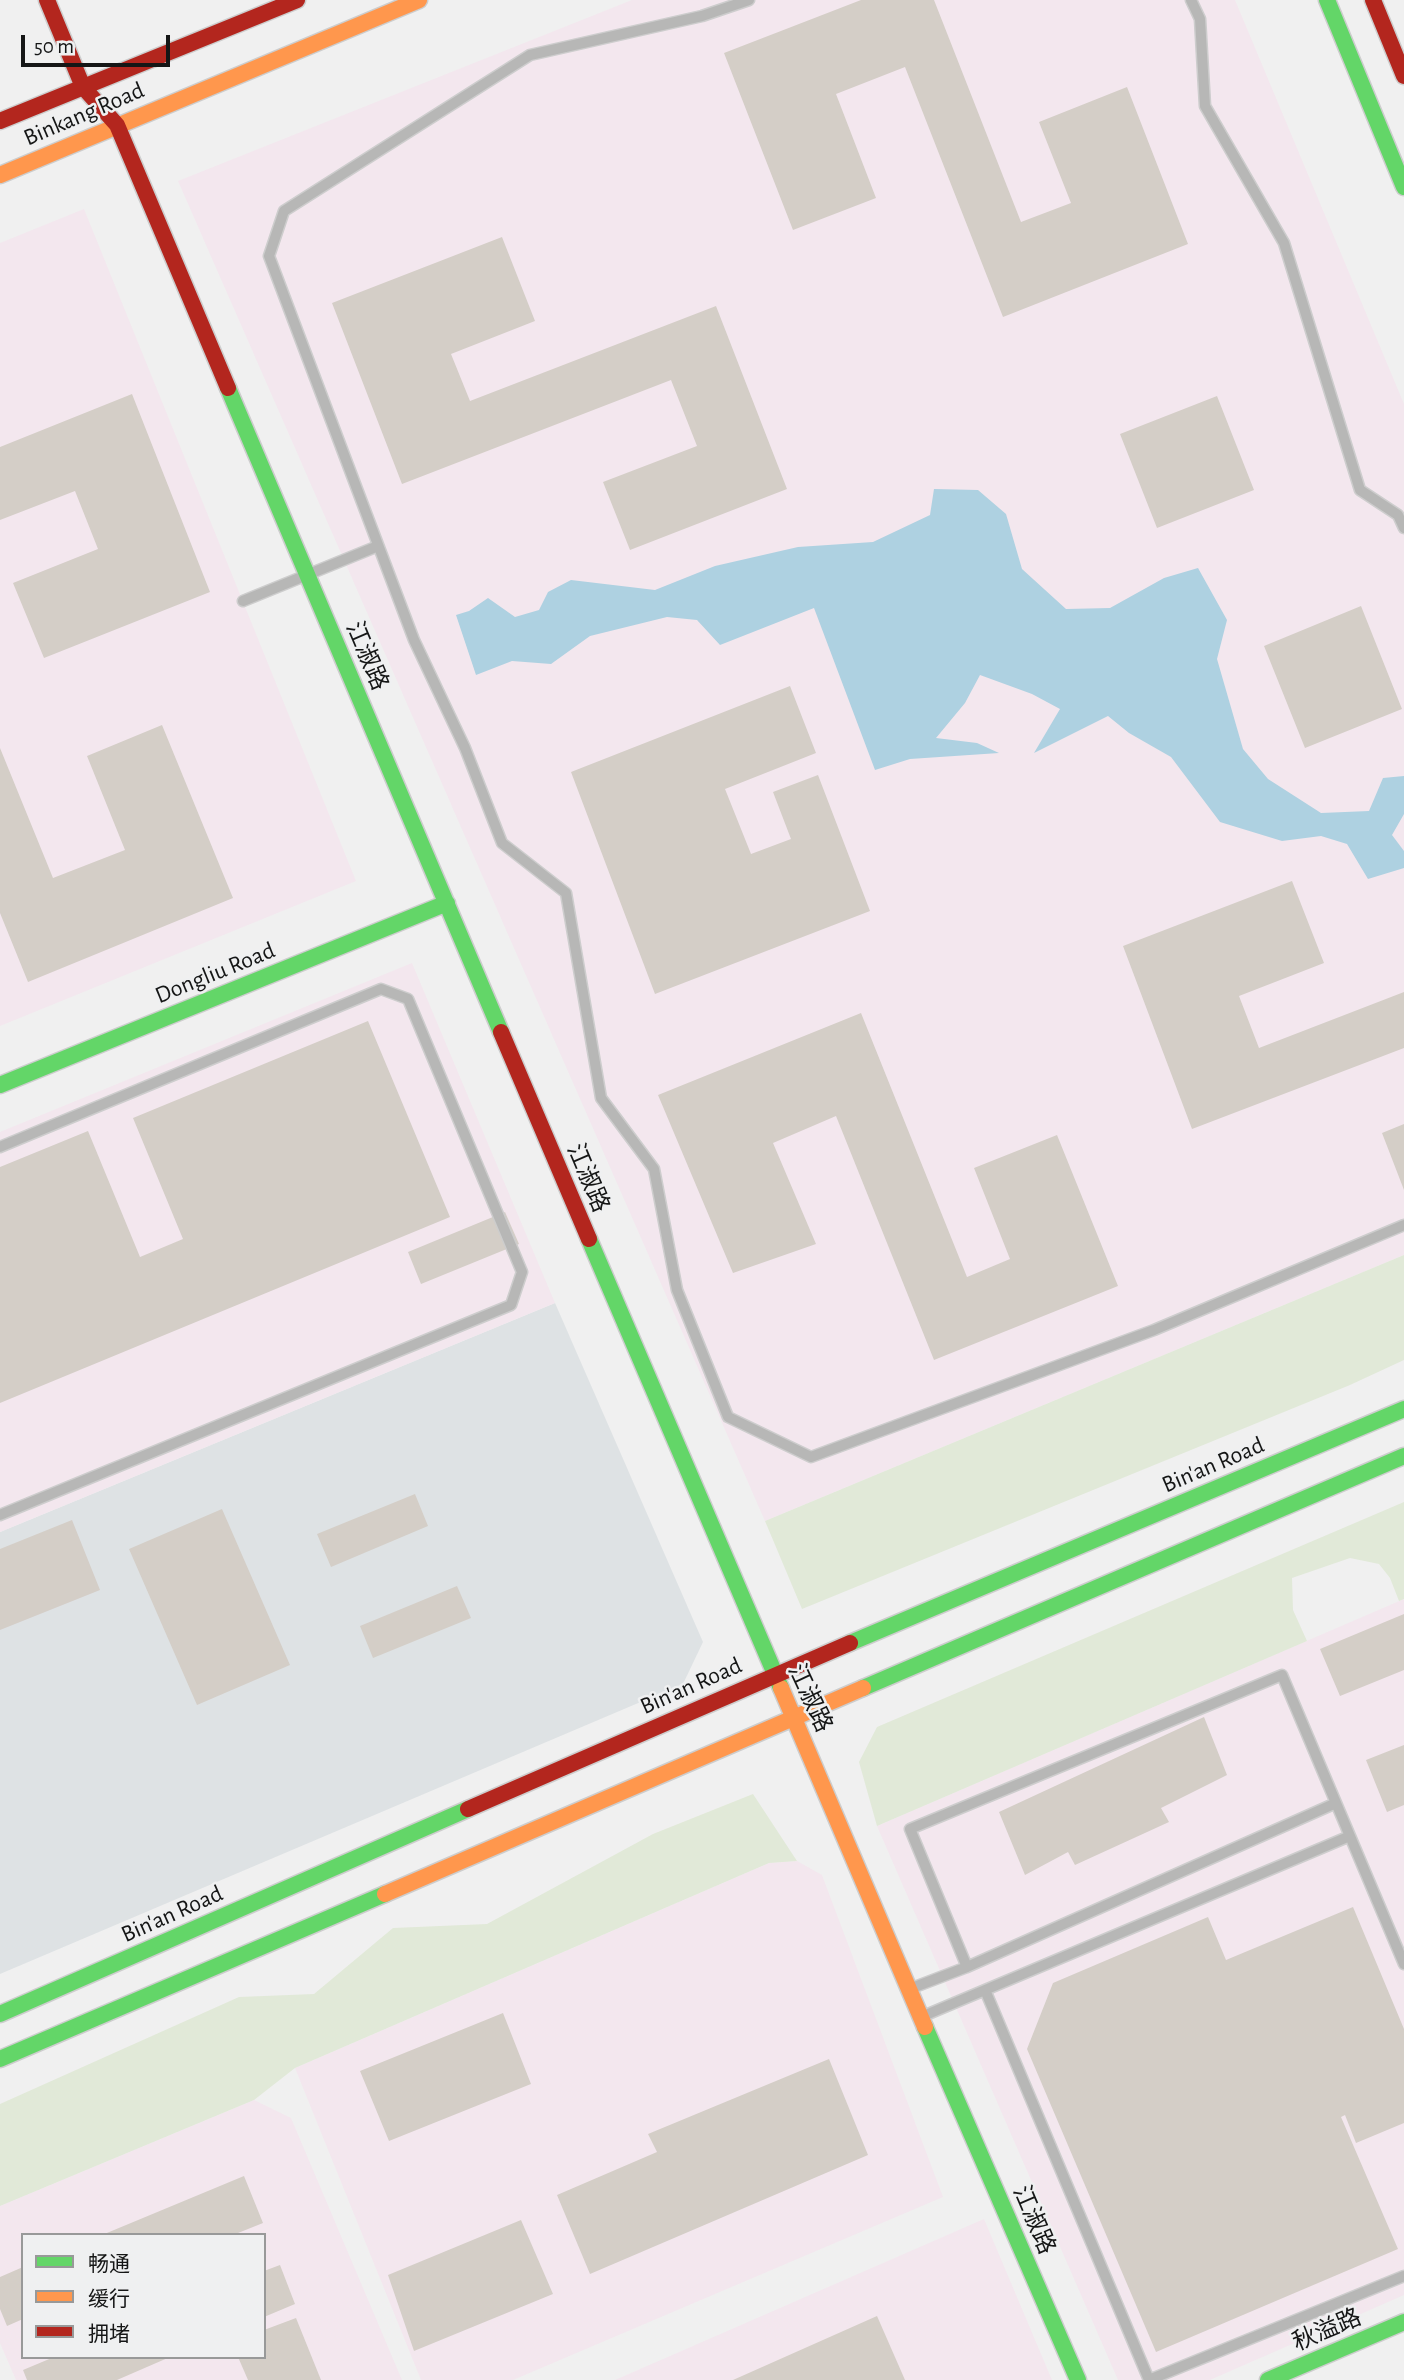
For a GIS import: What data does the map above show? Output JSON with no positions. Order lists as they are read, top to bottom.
{
  "streets": {
    "main road": [
      "Binkang Road",
      "江淑路",
      "Dongliu Road",
      "Bin'an Road",
      "秋溢路"
    ]
  },
  "crossings": [
    ["Binkang Road", "江淑路"],
    ["江淑路", "Dongliu Road"],
    ["江淑路", "Bin'an Road"]
  ],
  "legend": ["畅通", "缓行", "拥堵"],
  "scale_bar": "50 m"
}
